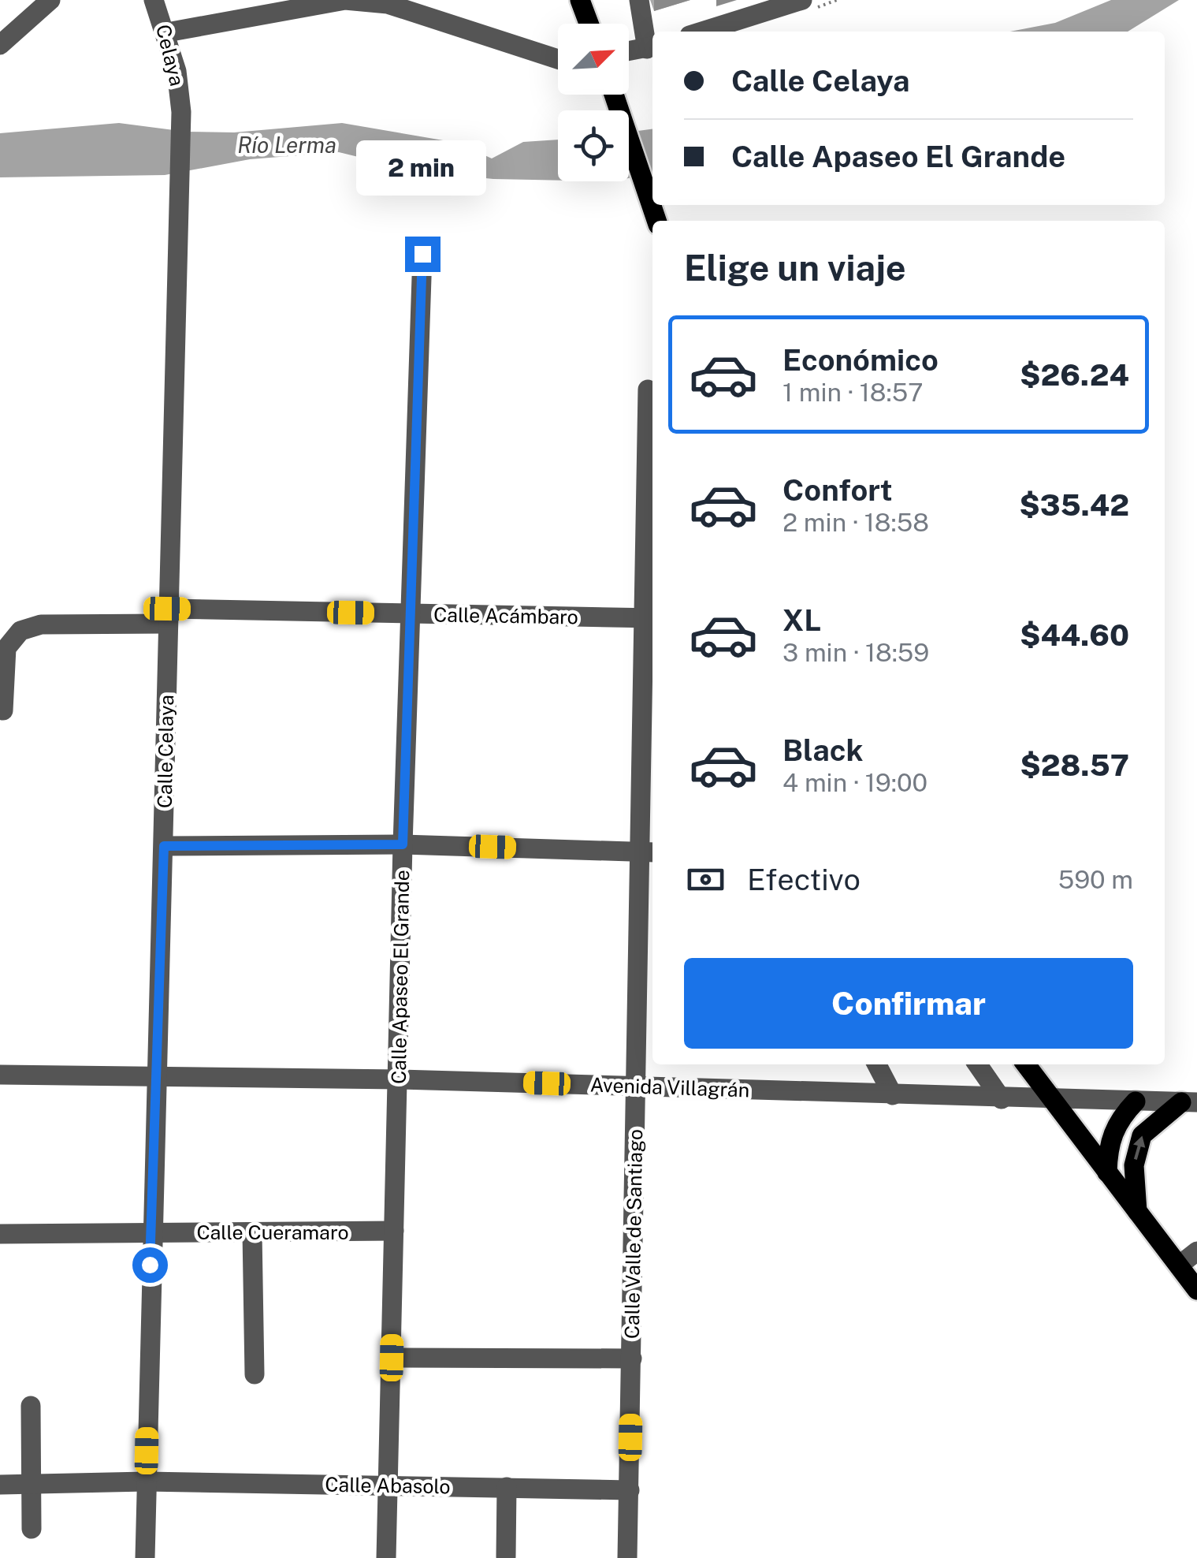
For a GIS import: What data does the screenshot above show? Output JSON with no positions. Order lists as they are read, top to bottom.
{
  "streets": {
    "street": [
      "Celaya",
      "Calle Acámbaro",
      "Calle Celaya",
      "Calle Apaseo El Grande",
      "Avenida Villagrán",
      "Calle Cueramaro",
      "Calle Valle de Santiago",
      "Calle Abasolo"
    ]
  },
  "crossings": [
    ["Celaya", "Calle Celaya"],
    ["Calle Acámbaro", "Calle Celaya"],
    ["Calle Acámbaro", "Calle Apaseo El Grande"],
    ["Calle Acámbaro", "Calle Valle de Santiago"],
    ["Calle Celaya", "Avenida Villagrán"],
    ["Calle Celaya", "Calle Cueramaro"],
    ["Calle Celaya", "Calle Abasolo"],
    ["Calle Apaseo El Grande", "Avenida Villagrán"],
    ["Calle Apaseo El Grande", "Calle Cueramaro"],
    ["Calle Apaseo El Grande", "Calle Abasolo"],
    ["Avenida Villagrán", "Calle Valle de Santiago"],
    ["Calle Valle de Santiago", "Calle Abasolo"]
  ],
  "water": ["Río Lerma"],
  "north": "top right",
  "page": {
    "banner": ["Calle Celaya", "Calle Apaseo El Grande"],
    "bubble": "2 min",
    "heading": "Elige un viaje",
    "list": [
      {
        "name": "Económico",
        "note": "1 min · 18:57",
        "value": "$26.24"
      },
      {
        "name": "Confort",
        "note": "2 min · 18:58",
        "value": "$35.42"
      },
      {
        "name": "XL",
        "note": "3 min · 18:59",
        "value": "$44.60"
      },
      {
        "name": "Black",
        "note": "4 min · 19:00",
        "value": "$28.57"
      }
    ],
    "pay": ["Efectivo", "590 m"],
    "buttons": "Confirmar"
  }
}
